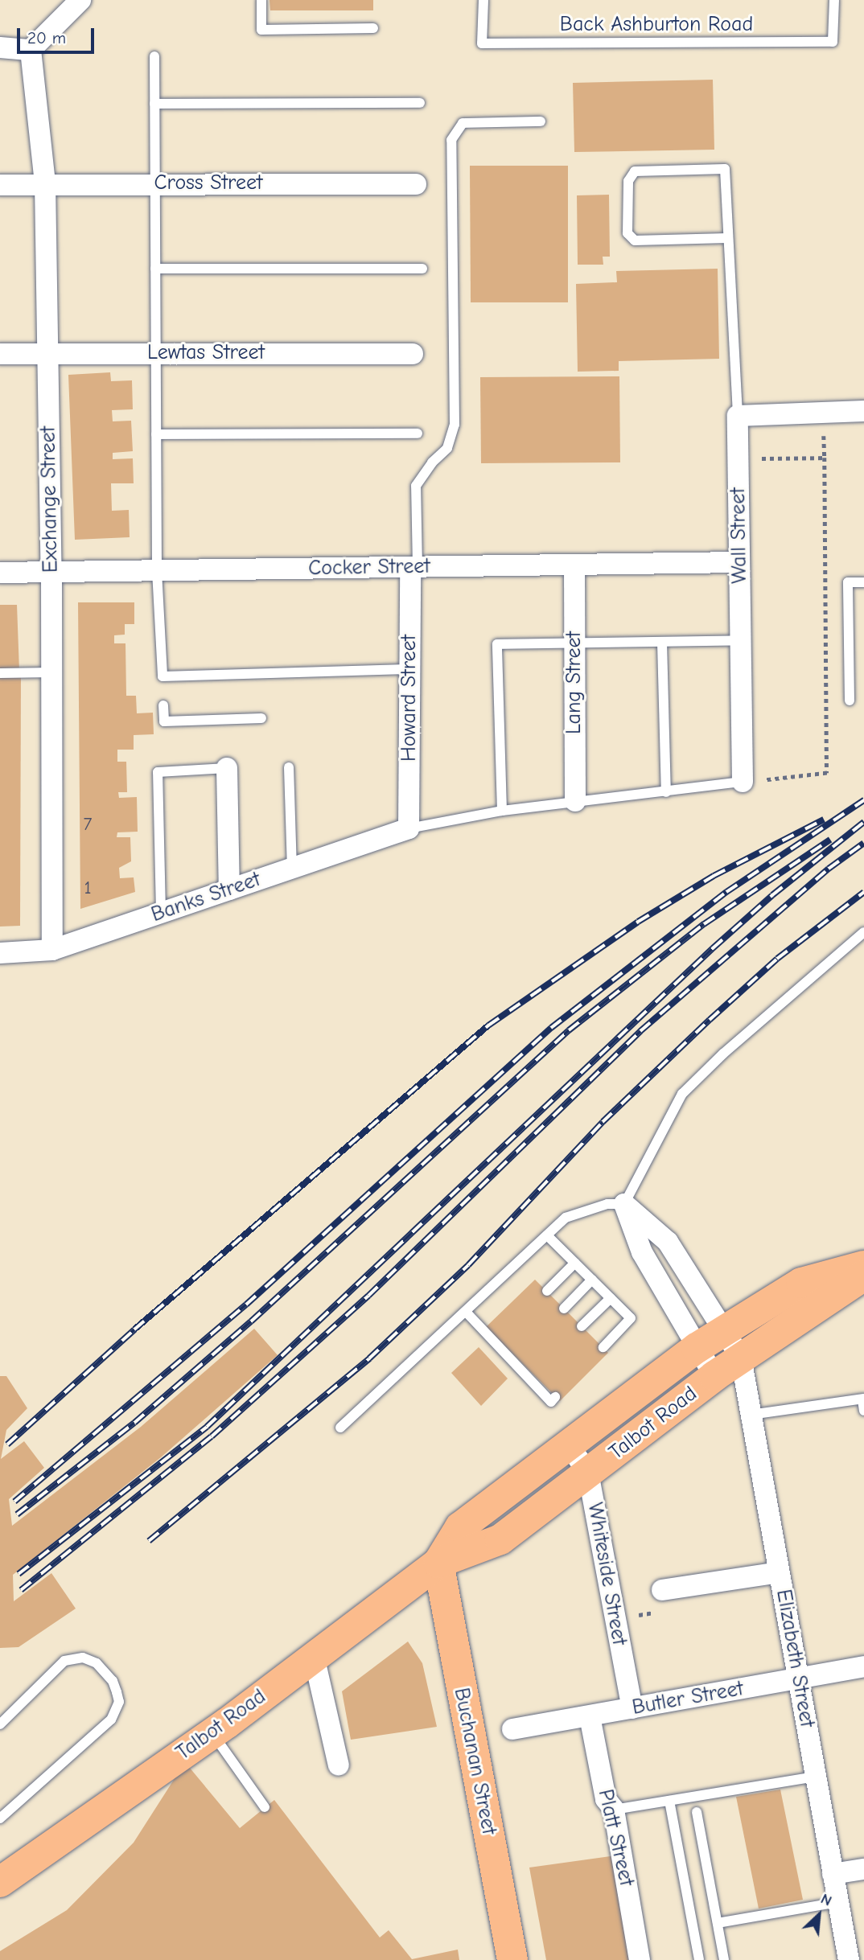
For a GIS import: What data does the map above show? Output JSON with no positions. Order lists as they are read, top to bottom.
{
  "streets": {
    "main road": ["Talbot Road", "Buchanan Street"],
    "street": [
      "Cross Street",
      "Lewtas Street",
      "Exchange Street",
      "Wall Street",
      "Cocker Street",
      "Lang Street",
      "Howard Street",
      "Banks Street",
      "Whiteside Street",
      "Elizabeth Street",
      "Butler Street",
      "Platt Street"
    ],
    "lane": ["Back Ashburton Road"]
  },
  "crossings": [
    ["Cross Street", "Exchange Street"],
    ["Lewtas Street", "Exchange Street"],
    ["Exchange Street", "Cocker Street"],
    ["Exchange Street", "Banks Street"],
    ["Wall Street", "Cocker Street"],
    ["Cocker Street", "Lang Street"],
    ["Cocker Street", "Howard Street"],
    ["Howard Street", "Banks Street"],
    ["Talbot Road", "Whiteside Street"],
    ["Talbot Road", "Elizabeth Street"],
    ["Talbot Road", "Buchanan Street"],
    ["Whiteside Street", "Butler Street"],
    ["Elizabeth Street", "Butler Street"],
    ["Butler Street", "Platt Street"]
  ],
  "house_numbers": ["7", "1"],
  "scale_bar": "20 m",
  "north": "top right"
}
